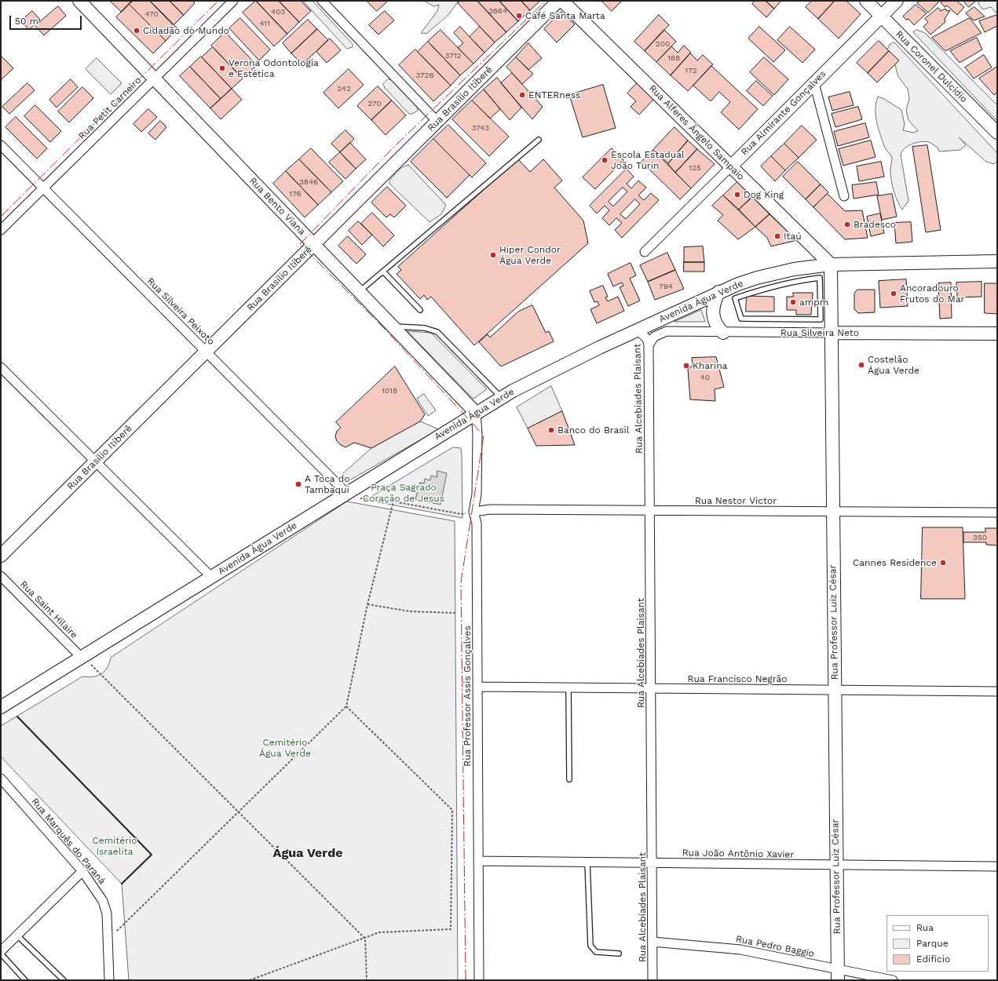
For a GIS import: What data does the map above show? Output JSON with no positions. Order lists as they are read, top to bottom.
{
  "streets": {
    "main road": [
      "Rua Coronel Dulcídio",
      "Rua Brasílio Itiberê",
      "Rua Almirante Gonçalves",
      "Rua Alferes Ângelo Sampaio",
      "Rua Bento Viana",
      "Avenida Água Verde",
      "Rua Silveira Neto",
      "Rua Professor Luiz César"
    ],
    "street": [
      "Rua Petit Carneiro",
      "Rua Silveira Peixoto",
      "Rua Alcebíades Plaisant",
      "Rua Nestor Victor",
      "Rua Saint Hilaire",
      "Rua Francisco Negrão",
      "Rua Professor Assis Gonçalves",
      "Rua Marquês do Paraná",
      "Rua João Antônio Xavier",
      "Rua Pedro Baggio"
    ]
  },
  "crossings": [
    ["Rua Coronel Dulcídio", "Rua Almirante Gonçalves"],
    ["Rua Brasílio Itiberê", "Rua Bento Viana"],
    ["Rua Brasílio Itiberê", "Rua Silveira Peixoto"],
    ["Rua Petit Carneiro", "Rua Bento Viana"],
    ["Rua Petit Carneiro", "Rua Silveira Peixoto"],
    ["Rua Almirante Gonçalves", "Rua Alferes Ângelo Sampaio"],
    ["Rua Alferes Ângelo Sampaio", "Avenida Água Verde"],
    ["Rua Alferes Ângelo Sampaio", "Rua Professor Luiz César"],
    ["Rua Bento Viana", "Avenida Água Verde"],
    ["Rua Bento Viana", "Rua Professor Assis Gonçalves"],
    ["Avenida Água Verde", "Rua Silveira Peixoto"],
    ["Avenida Água Verde", "Rua Alcebíades Plaisant"],
    ["Avenida Água Verde", "Rua Saint Hilaire"],
    ["Avenida Água Verde", "Rua Professor Luiz César"],
    ["Avenida Água Verde", "Rua Professor Assis Gonçalves"],
    ["Rua Silveira Neto", "Rua Alcebíades Plaisant"],
    ["Rua Silveira Neto", "Rua Professor Luiz César"],
    ["Rua Alcebíades Plaisant", "Rua Nestor Victor"],
    ["Rua Alcebíades Plaisant", "Rua Francisco Negrão"],
    ["Rua Alcebíades Plaisant", "Rua João Antônio Xavier"],
    ["Rua Alcebíades Plaisant", "Rua Pedro Baggio"],
    ["Rua Nestor Victor", "Rua Professor Luiz César"],
    ["Rua Nestor Victor", "Rua Professor Assis Gonçalves"],
    ["Rua Professor Luiz César", "Rua Francisco Negrão"],
    ["Rua Professor Luiz César", "Rua João Antônio Xavier"],
    ["Rua Professor Luiz César", "Rua Pedro Baggio"],
    ["Rua Francisco Negrão", "Rua Professor Assis Gonçalves"],
    ["Rua Professor Assis Gonçalves", "Rua João Antônio Xavier"]
  ],
  "districts": ["Água Verde"],
  "parks": ["Praça Sagrado Coração de Jesus", "Cemitério Água Verde", "Cemitério Israelita"],
  "places": [
    "Café Santa Marta",
    "Cidadão do Mundo",
    "Verona Odontologia e Estética",
    "ENTERness",
    "Escola Estadual João Turin",
    "Dog King",
    "Bradesco",
    "Itaú",
    "Hiper Condor Água Verde",
    "Ancoradouro Frutos do Mar",
    "ampm",
    "Costelão Água Verde",
    "Kharina",
    "Banco do Brasil",
    "A Toca do Tambaqui",
    "Cannes Residence"
  ],
  "house_numbers": [
    "3664",
    "403",
    "470",
    "411",
    "200",
    "3712",
    "188",
    "172",
    "3726",
    "242",
    "270",
    "3743",
    "125",
    "3846",
    "176",
    "794",
    "40",
    "1018",
    "350"
  ],
  "legend": ["Rua", "Parque", "Edifício"],
  "scale_bar": "50 m"
}
